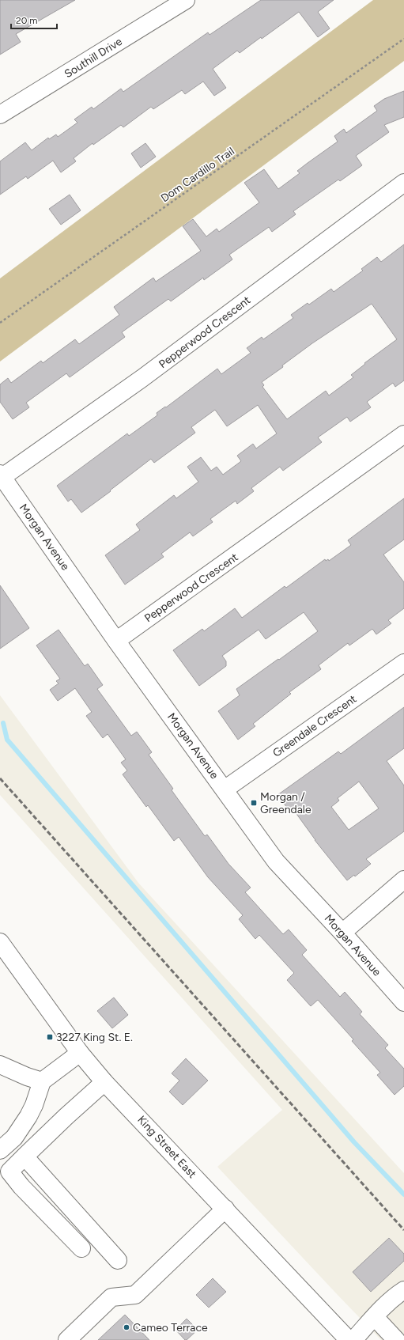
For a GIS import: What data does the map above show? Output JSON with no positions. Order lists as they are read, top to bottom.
{
  "streets": {
    "street": [
      "Southill Drive",
      "Pepperwood Crescent",
      "Morgan Avenue",
      "Greendale Crescent",
      "King Street East"
    ],
    "path": ["Dom Cardillo Trail"]
  },
  "crossings": [
    ["Pepperwood Crescent", "Morgan Avenue"],
    ["Morgan Avenue", "Greendale Crescent"]
  ],
  "places": {
    "transit": ["Morgan / Greendale", "3227 King St. E."],
    "other": ["Cameo Terrace"]
  },
  "scale_bar": "20 m"
}
